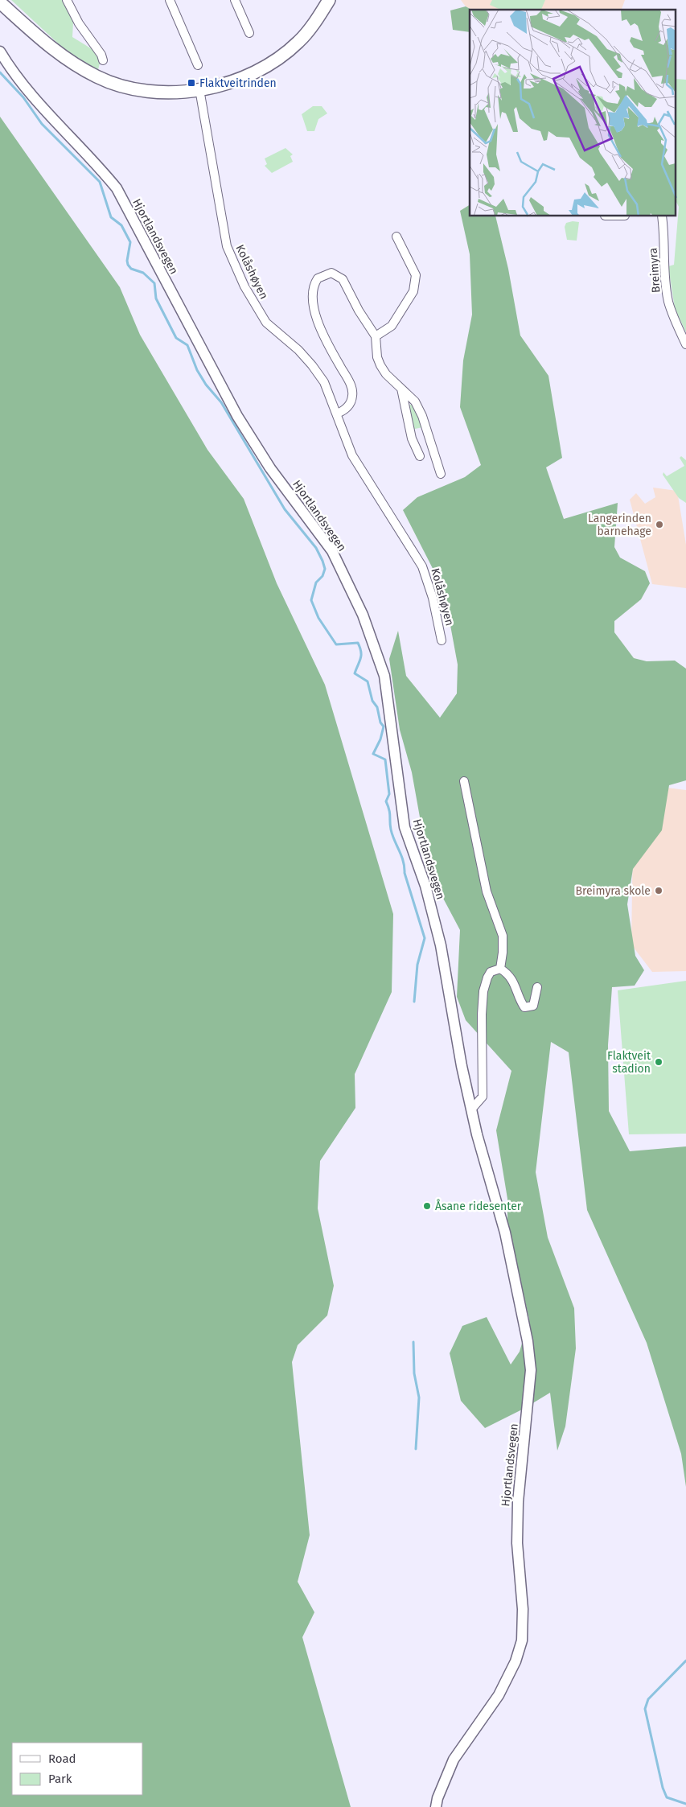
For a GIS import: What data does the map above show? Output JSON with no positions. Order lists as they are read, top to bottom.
{
  "streets": {
    "street": ["Hjortlandsvegen", "Breimyra", "Kolåshøyen"]
  },
  "places": {
    "transit": ["Flaktveitrinden"],
    "other": [
      "Langerinden barnehage",
      "Breimyra skole",
      "Flaktveit stadion",
      "Åsane ridesenter"
    ]
  },
  "legend": ["Road", "Park"]
}
